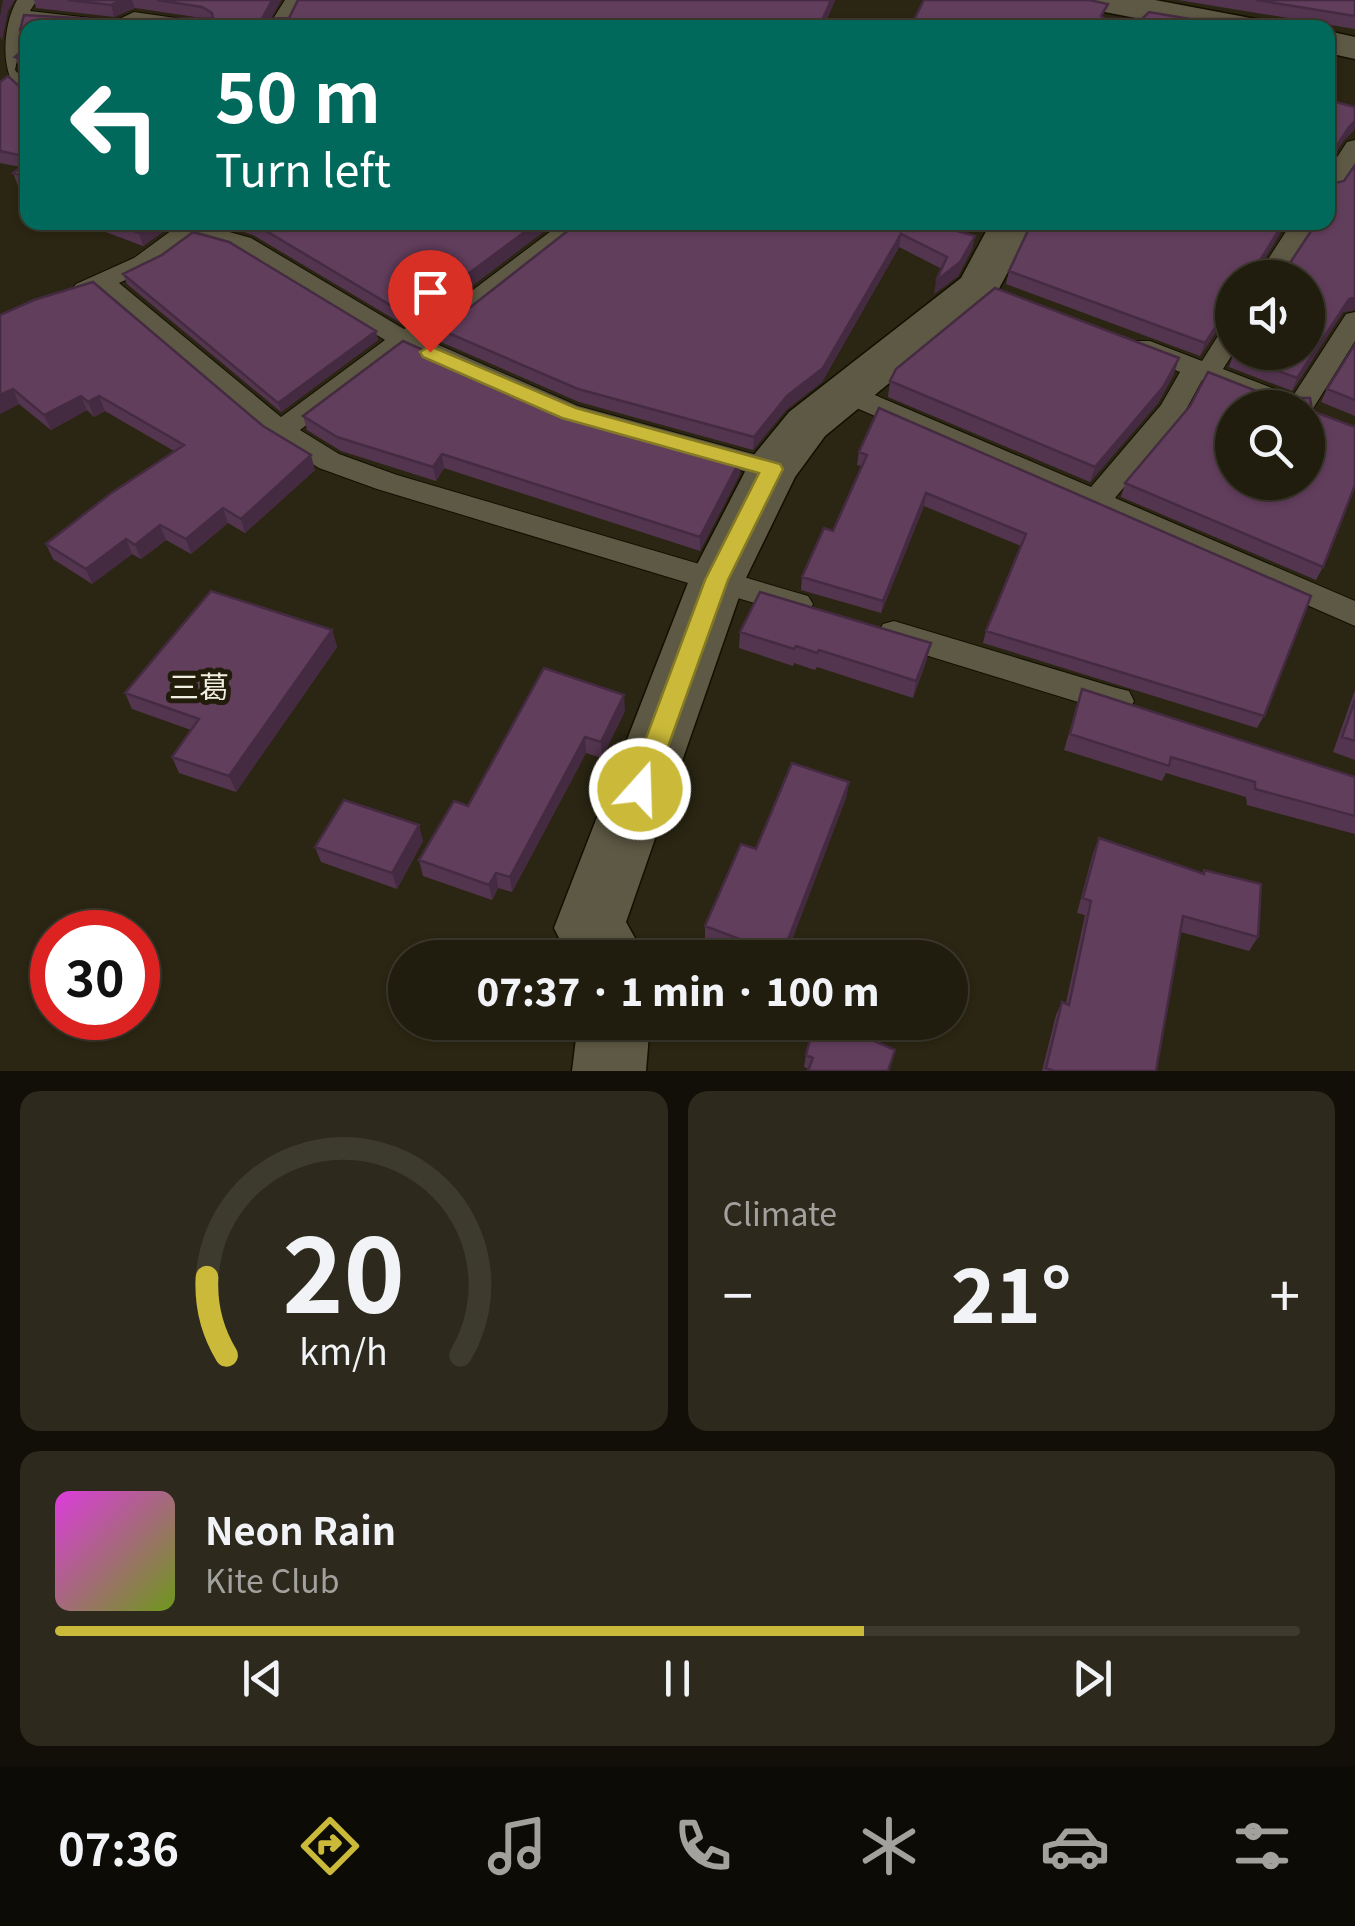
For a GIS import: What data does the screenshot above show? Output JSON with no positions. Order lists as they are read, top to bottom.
{
  "districts": ["三葛"],
  "page": {
    "turn": ["50 m", "Turn left"],
    "limit": "30",
    "trip": "07:37 · 1 min · 100 m",
    "tile": "Climate",
    "heat": ["−", "21°", "+"],
    "song": ["Neon Rain", "Kite Club"],
    "tabs": "07:36",
    "gauge": ["20", "km/h"]
  }
}
